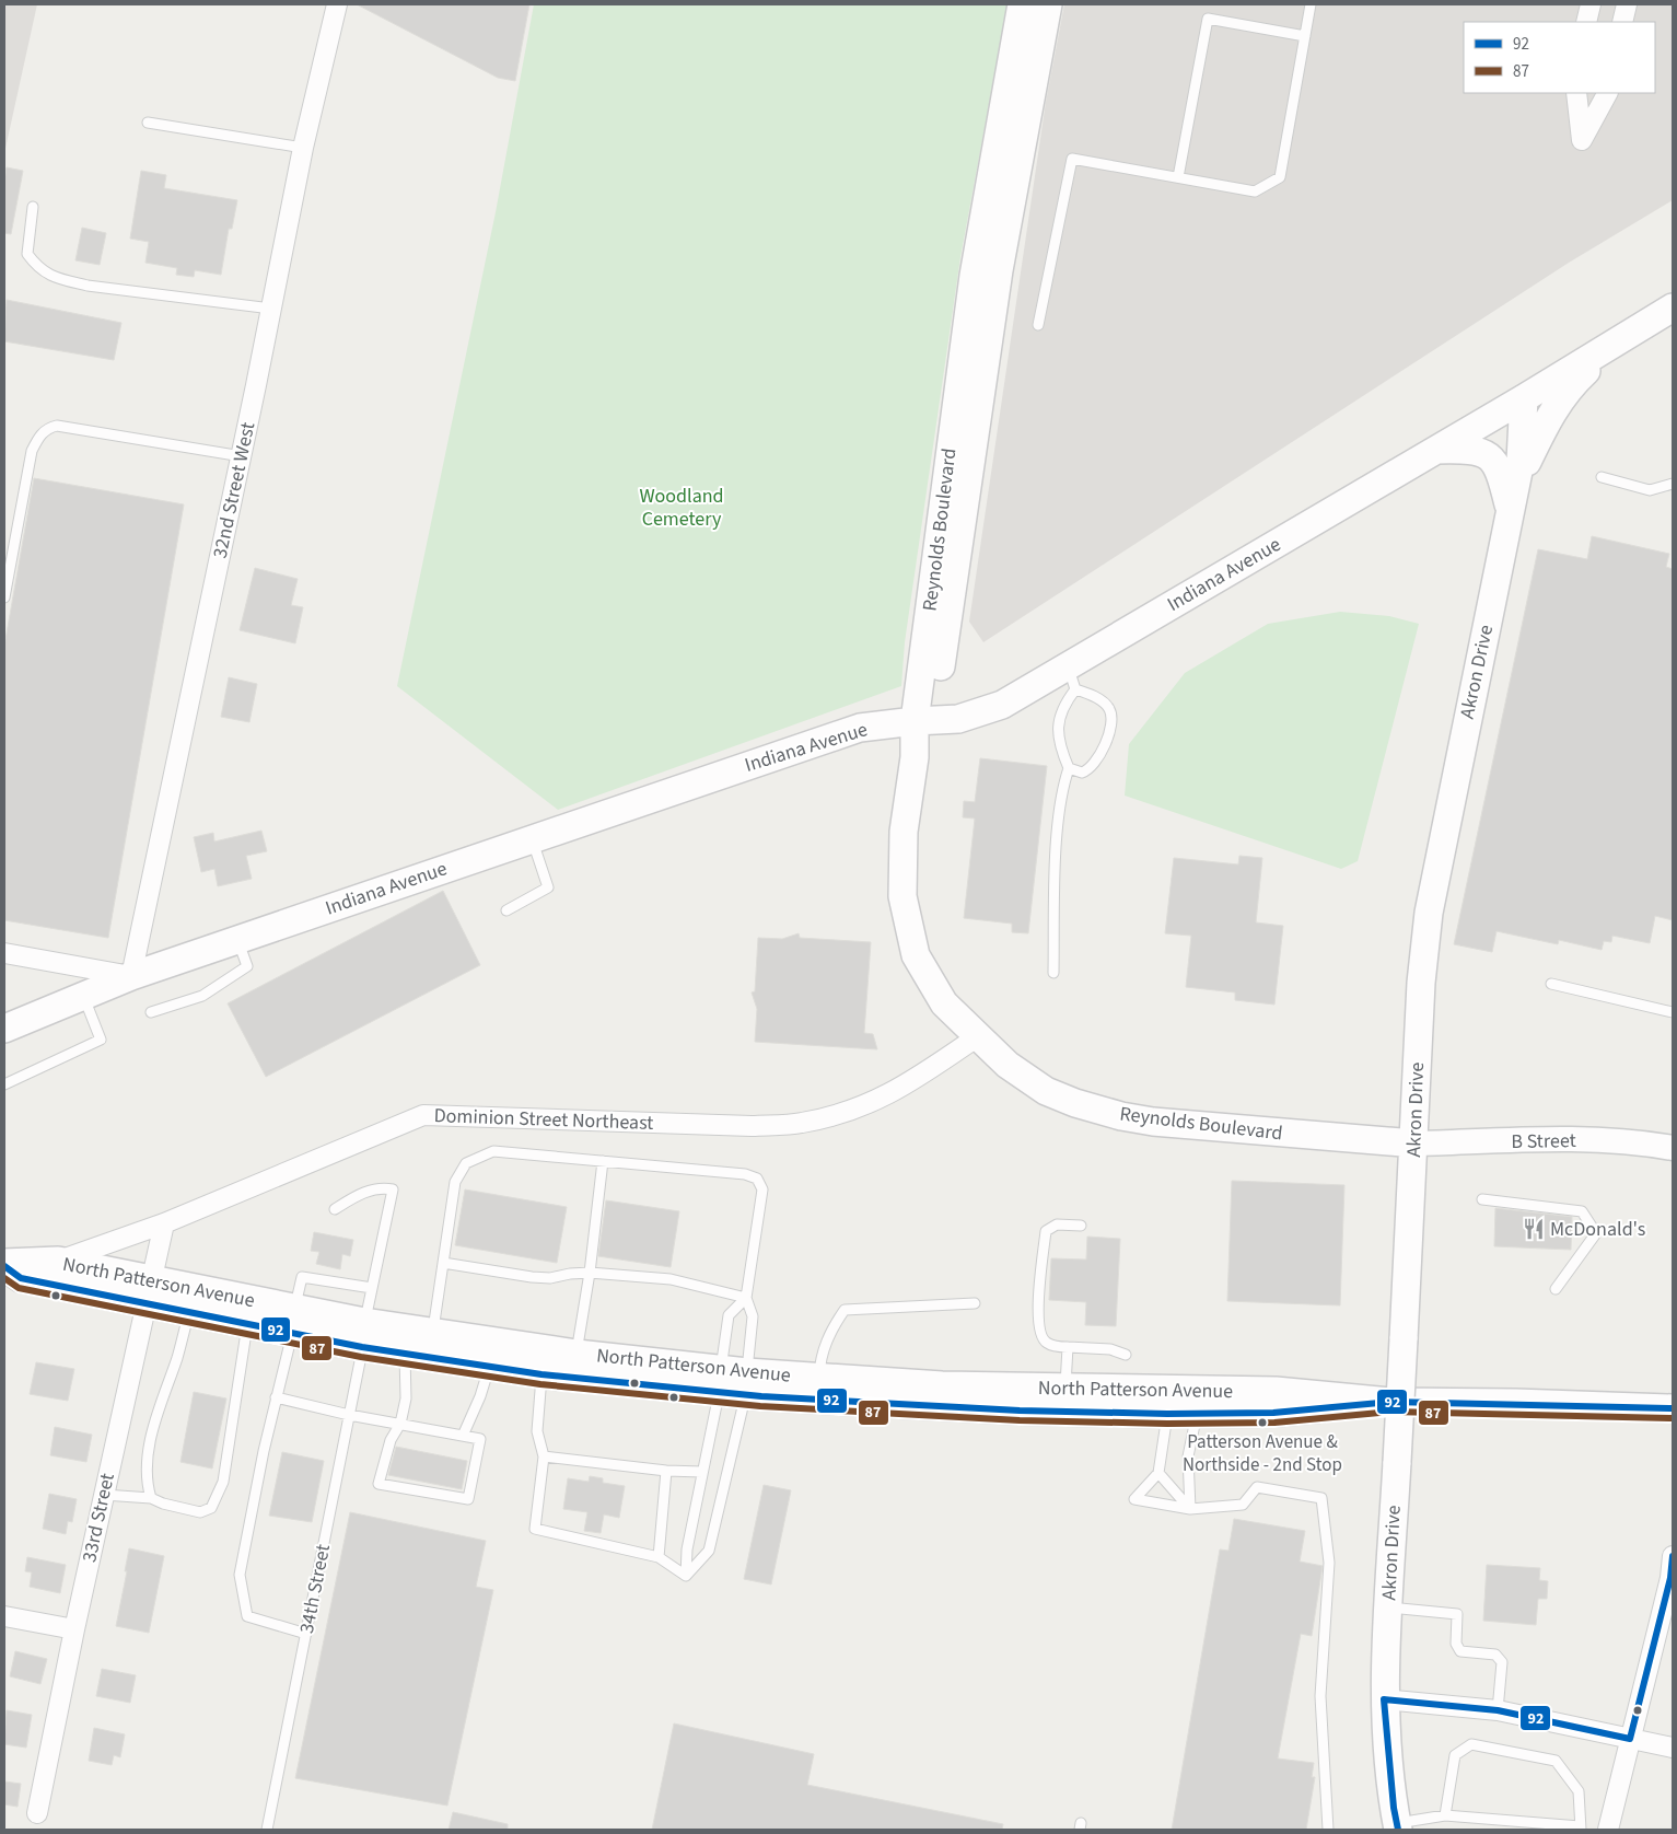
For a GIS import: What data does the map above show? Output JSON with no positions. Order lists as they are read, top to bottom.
{
  "streets": {
    "main road": [
      "Reynolds Boulevard",
      "Indiana Avenue",
      "Akron Drive",
      "North Patterson Avenue"
    ],
    "street": [
      "32nd Street West",
      "Dominion Street Northeast",
      "B Street",
      "33rd Street"
    ],
    "lane": ["34th Street"]
  },
  "crossings": [
    ["32nd Street West", "Indiana Avenue"],
    ["Reynolds Boulevard", "Indiana Avenue"],
    ["Reynolds Boulevard", "Akron Drive"],
    ["Reynolds Boulevard", "Dominion Street Northeast"],
    ["Reynolds Boulevard", "B Street"],
    ["Indiana Avenue", "Akron Drive"],
    ["Akron Drive", "B Street"],
    ["Dominion Street Northeast", "North Patterson Avenue"],
    ["Dominion Street Northeast", "33rd Street"],
    ["North Patterson Avenue", "33rd Street"],
    ["North Patterson Avenue", "34th Street"]
  ],
  "parks": ["Woodland Cemetery"],
  "places": {
    "restaurant": ["McDonald's"],
    "other": ["Patterson Avenue & Northside - 2nd Stop"]
  },
  "lines": ["transit line 92", "transit line 87"],
  "legend": ["92", "87"]
}
